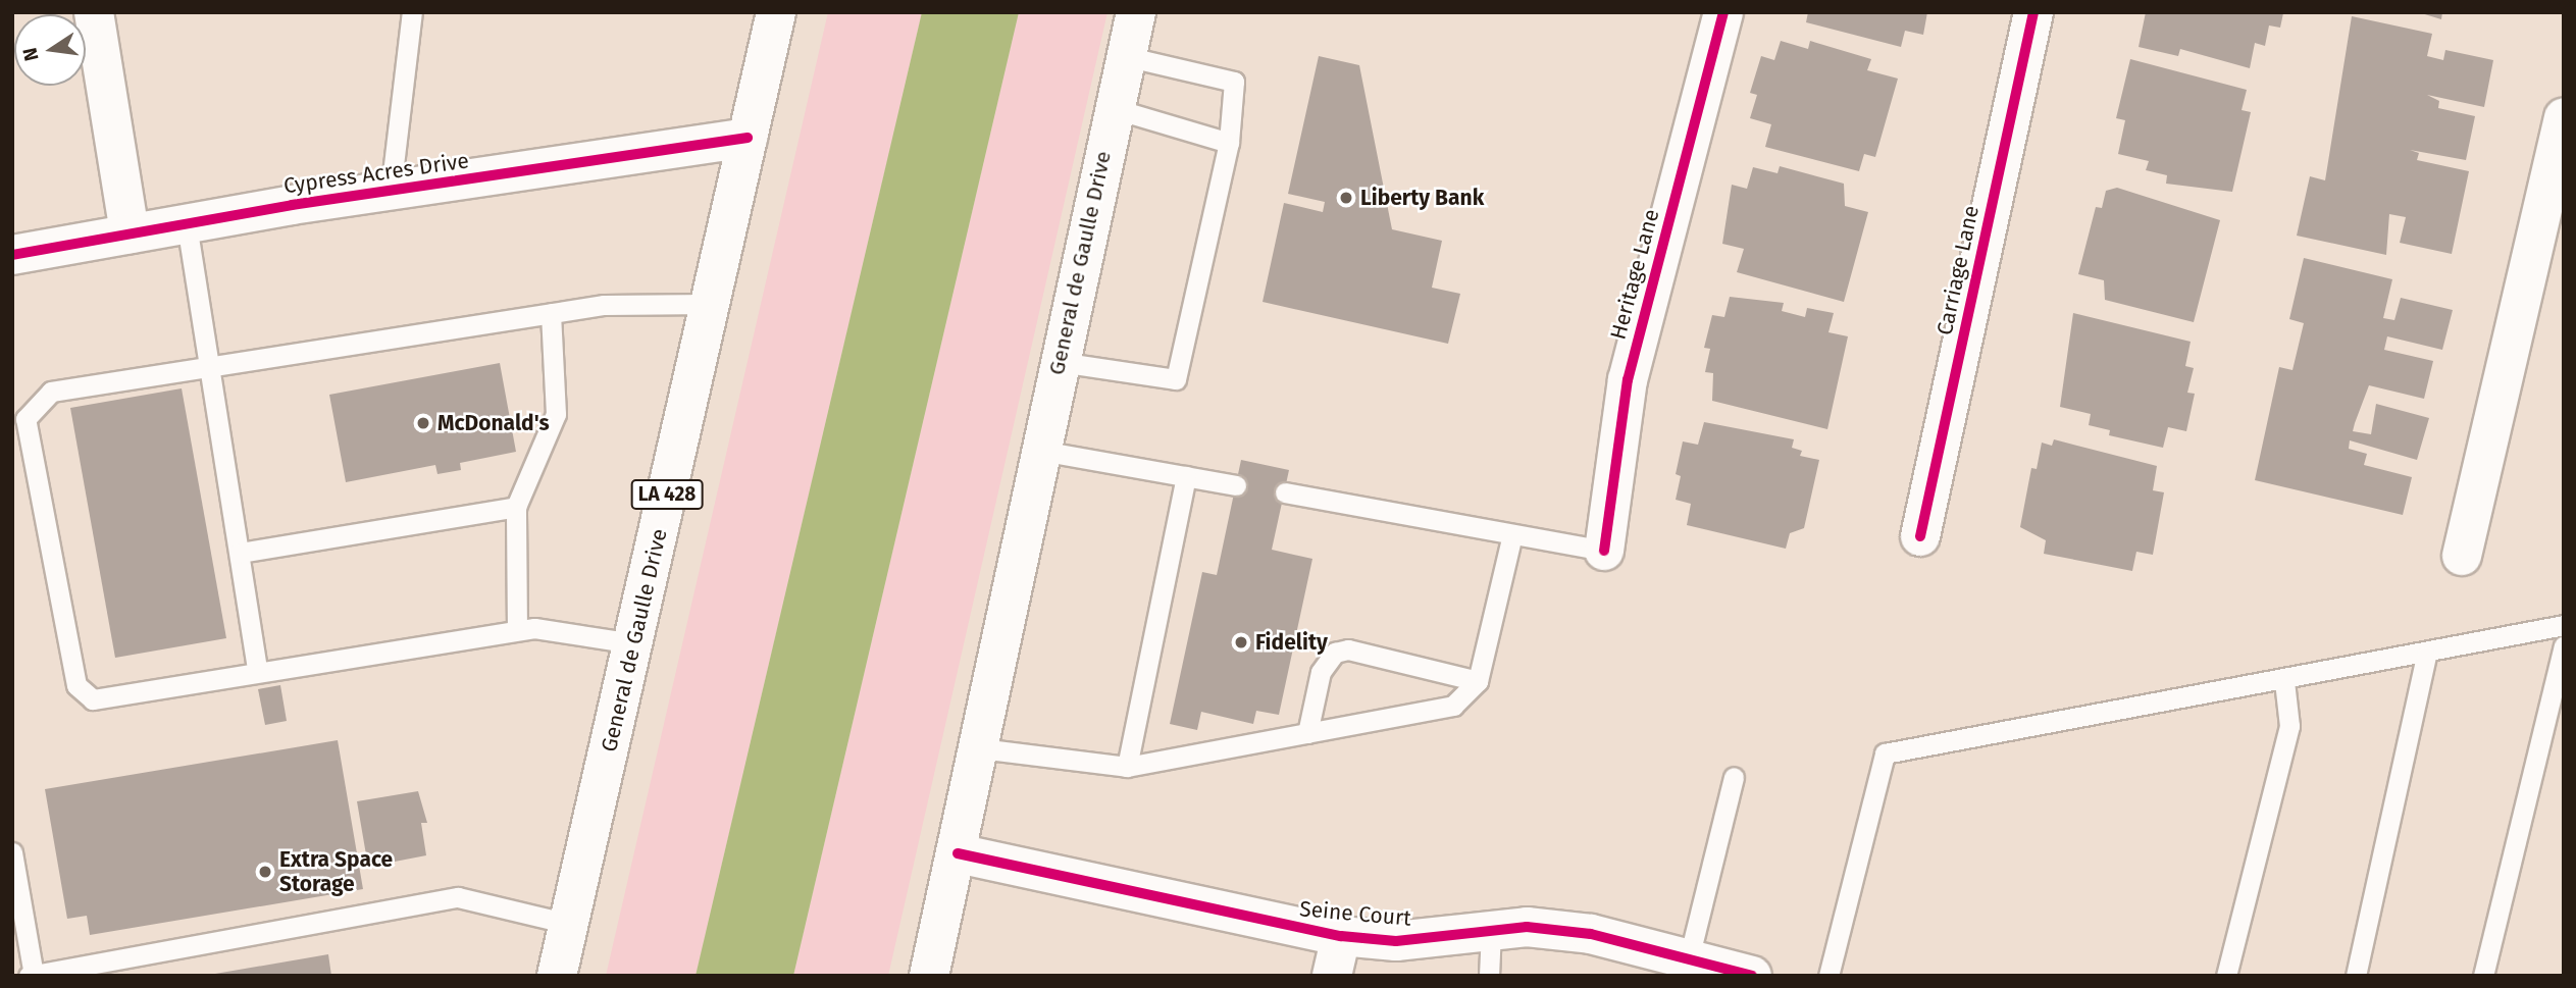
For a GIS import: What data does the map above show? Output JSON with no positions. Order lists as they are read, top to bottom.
{
  "streets": {
    "street": [
      "Cypress Acres Drive",
      "General de Gaulle Drive",
      "Carriage Lane",
      "Heritage Lane",
      "LA 428",
      "Seine Court"
    ]
  },
  "crossings": [
    ["Cypress Acres Drive", "General de Gaulle Drive"],
    ["General de Gaulle Drive", "Seine Court"]
  ],
  "places": [
    "Liberty Bank",
    "McDonald's",
    "Fidelity",
    "Extra Space Storage"
  ],
  "north": "left"
}
